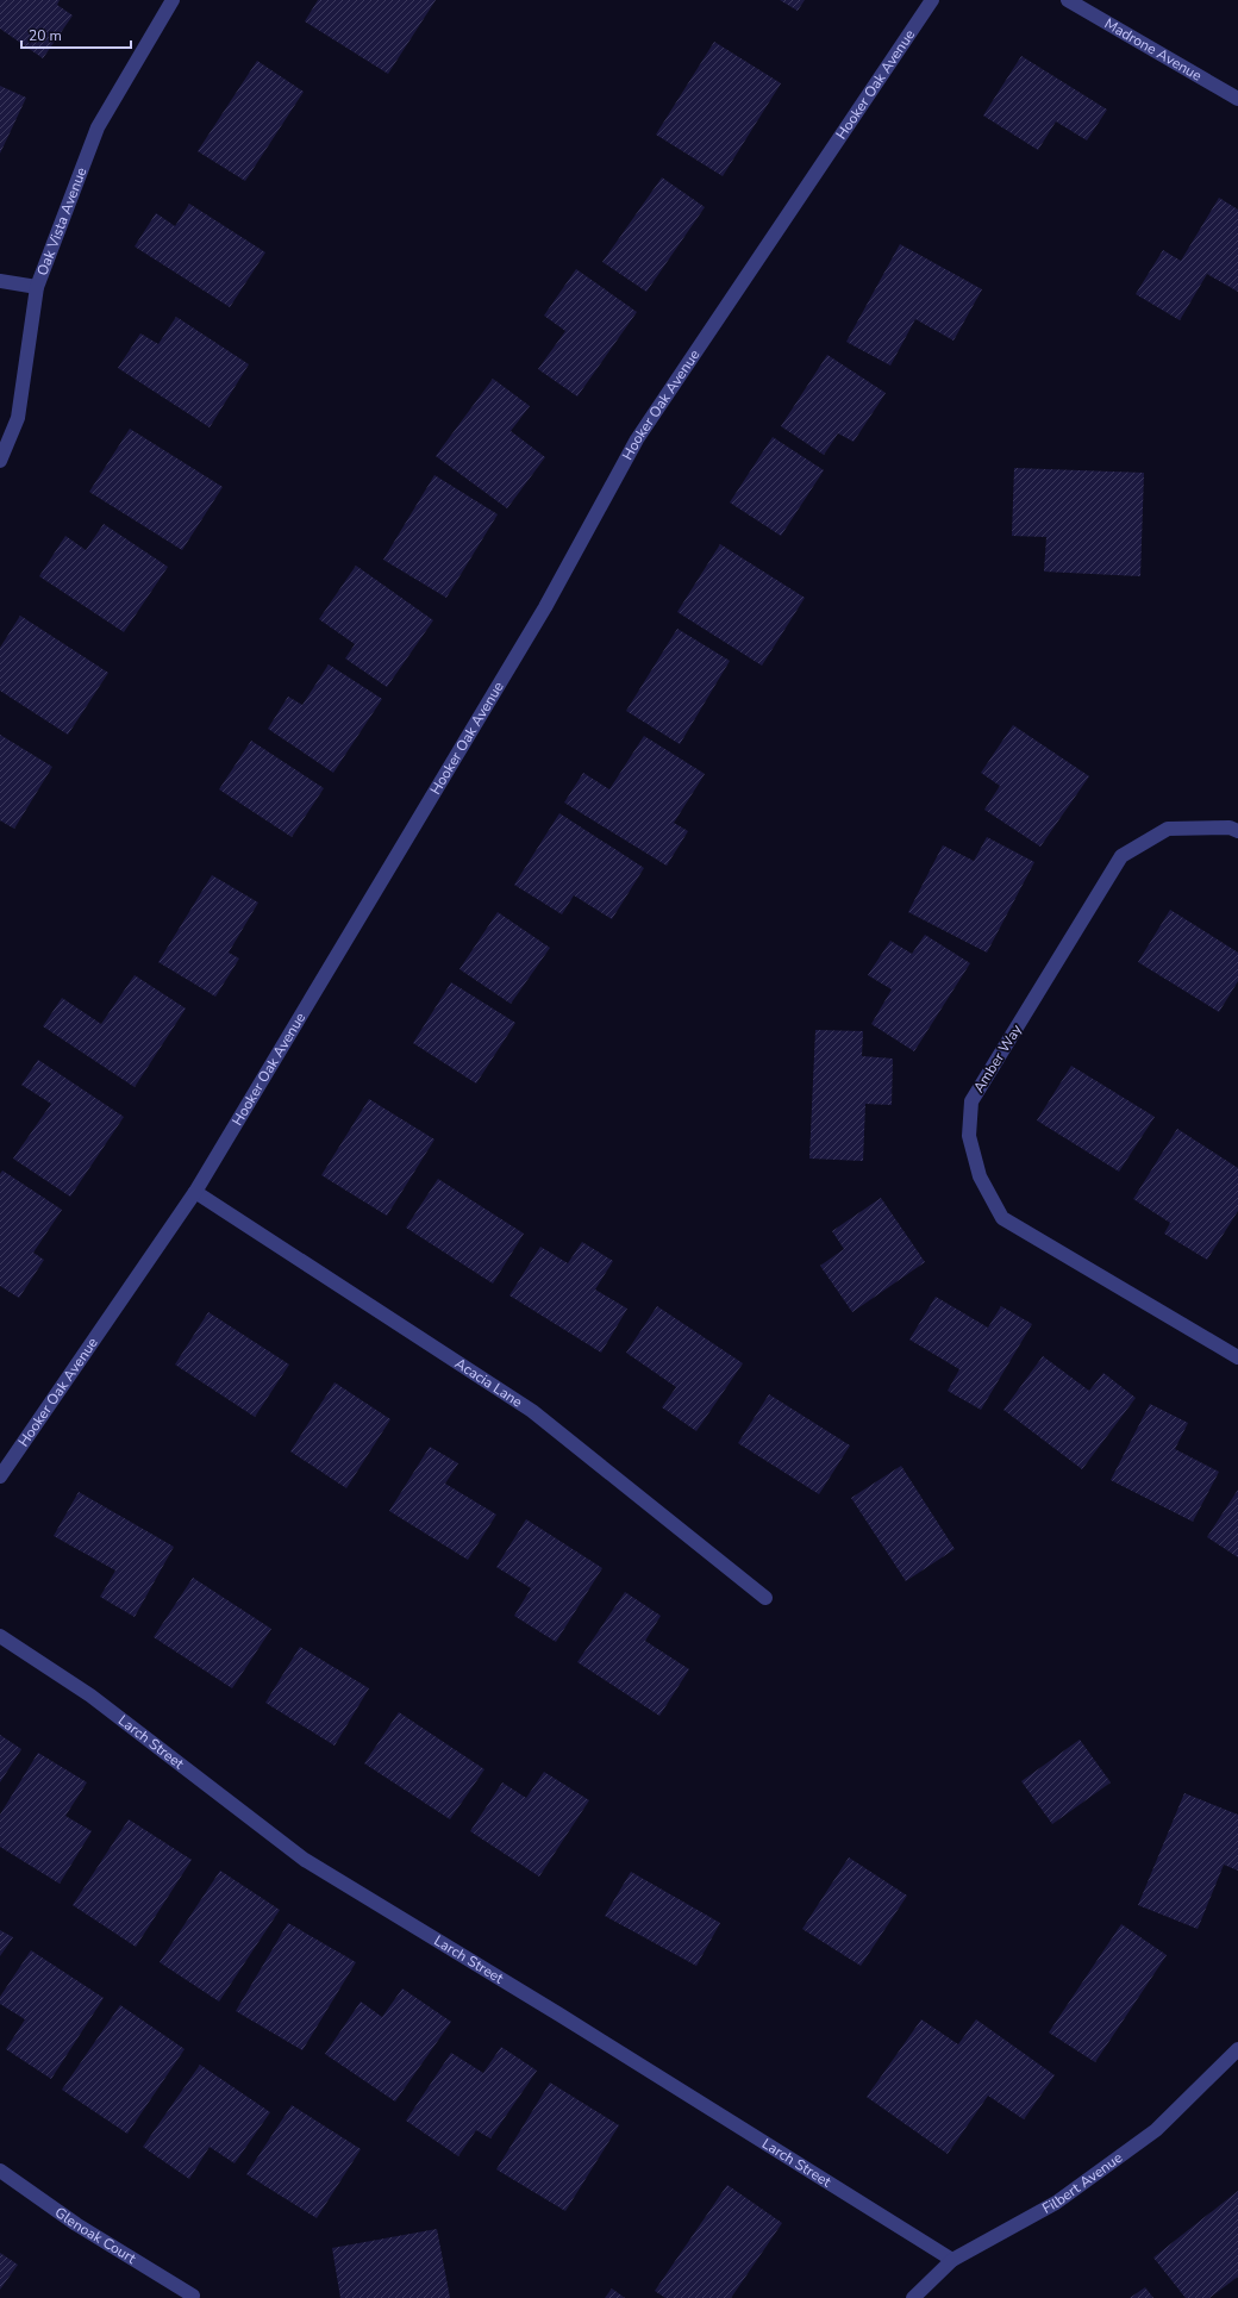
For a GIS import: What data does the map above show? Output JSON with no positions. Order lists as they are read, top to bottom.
{
  "streets": {
    "street": [
      "Madrone Avenue",
      "Hooker Oak Avenue",
      "Oak Vista Avenue",
      "Amber Way",
      "Acacia Lane",
      "Larch Street",
      "Filbert Avenue",
      "Glenoak Court"
    ]
  },
  "crossings": [
    ["Hooker Oak Avenue", "Acacia Lane"],
    ["Larch Street", "Filbert Avenue"]
  ],
  "scale_bar": "20 m"
}
